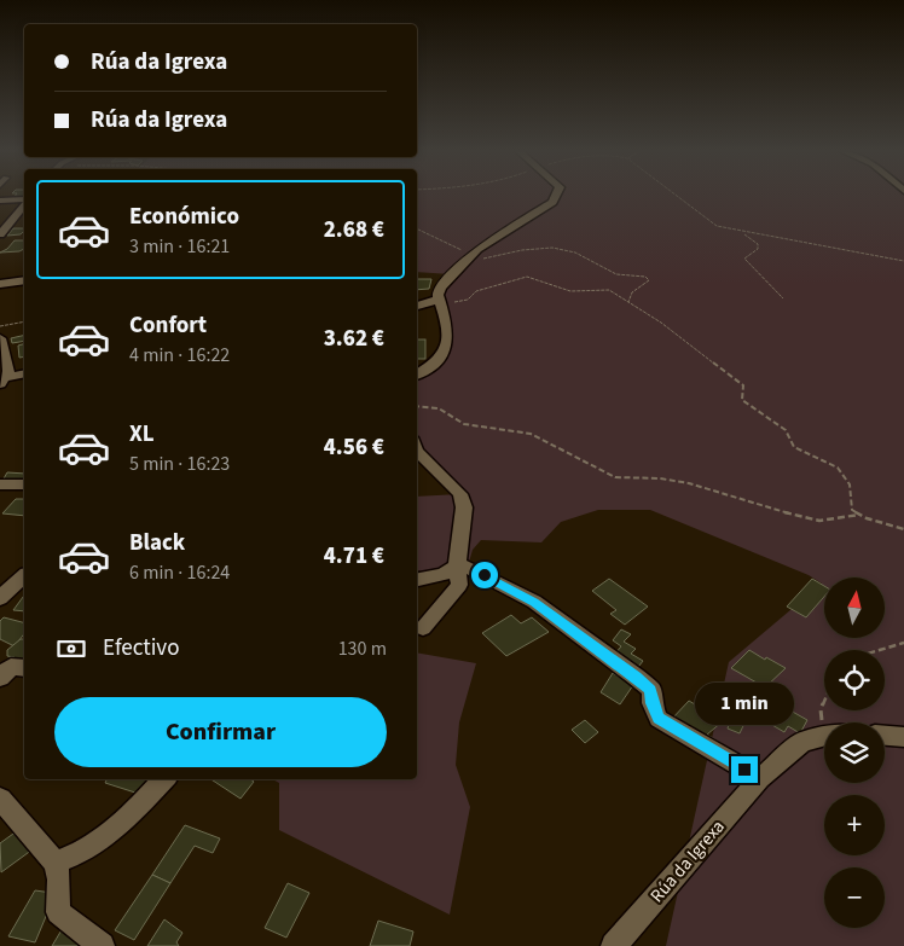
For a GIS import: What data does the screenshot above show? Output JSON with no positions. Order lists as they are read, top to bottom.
{
  "streets": {
    "street": ["Rúa da Igrexa"]
  },
  "north": "top",
  "page": {
    "banner": ["Rúa da Igrexa", "Rúa da Igrexa"],
    "list": [
      {
        "name": "Económico",
        "note": "3 min · 16:21",
        "value": "2.68 €"
      },
      {
        "name": "Confort",
        "note": "4 min · 16:22",
        "value": "3.62 €"
      },
      {
        "name": "XL",
        "note": "5 min · 16:23",
        "value": "4.56 €"
      },
      {
        "name": "Black",
        "note": "6 min · 16:24",
        "value": "4.71 €"
      }
    ],
    "map_buttons": ["+", "−"],
    "pay": ["Efectivo", "130 m"],
    "bubble": "1 min",
    "buttons": "Confirmar"
  }
}
